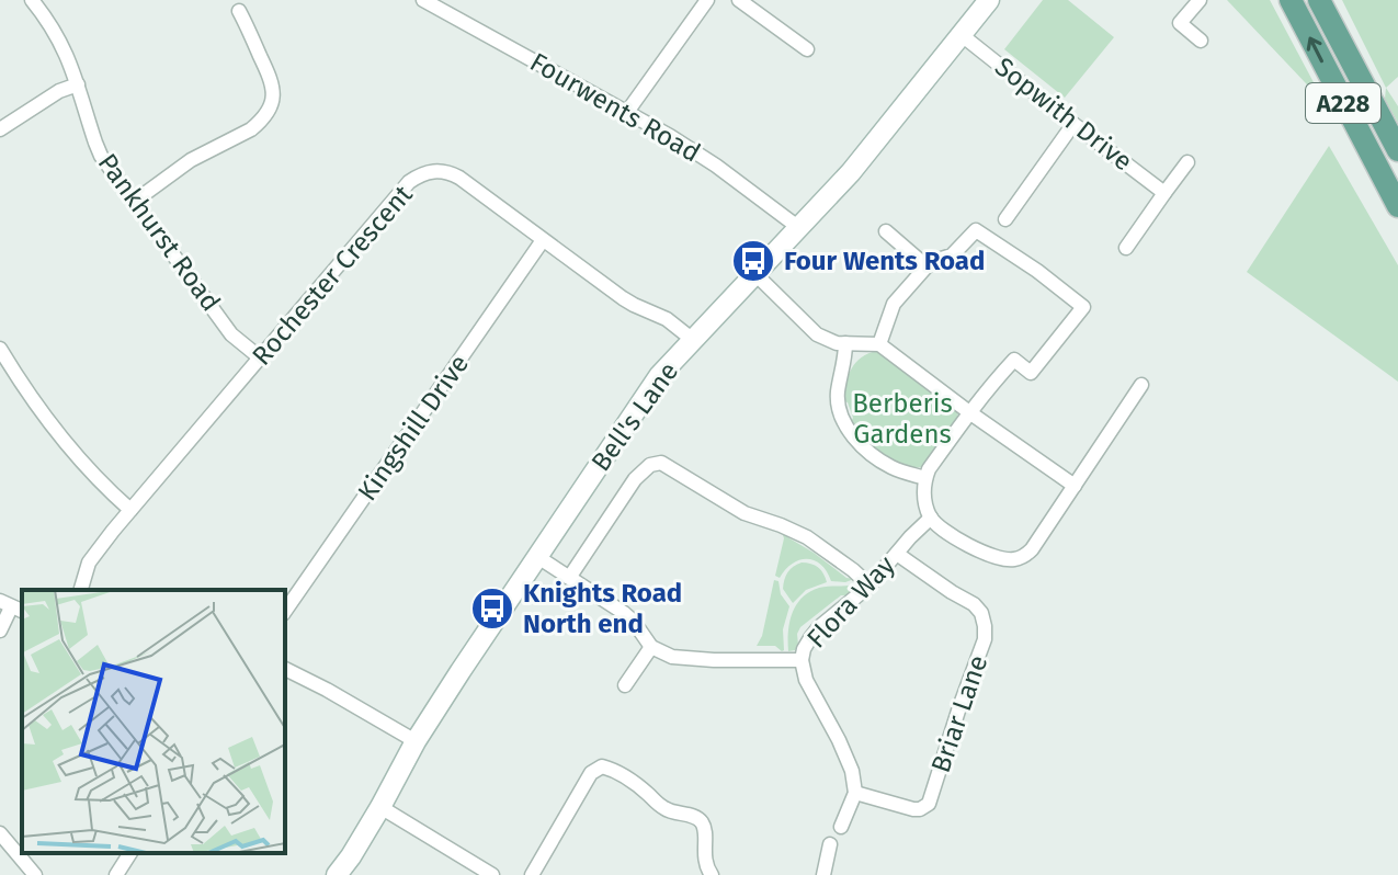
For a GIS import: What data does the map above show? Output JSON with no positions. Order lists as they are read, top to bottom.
{
  "streets": {
    "main road": ["A228"],
    "street": [
      "Fourwents Road",
      "Sopwith Drive",
      "Pankhurst Road",
      "Rochester Crescent",
      "Bell's Lane",
      "Kingshill Drive",
      "Flora Way",
      "Briar Lane"
    ]
  },
  "crossings": [
    ["Fourwents Road", "Bell's Lane"],
    ["Sopwith Drive", "Bell's Lane"],
    ["Pankhurst Road", "Rochester Crescent"],
    ["Rochester Crescent", "Bell's Lane"],
    ["Rochester Crescent", "Kingshill Drive"],
    ["Flora Way", "Briar Lane"]
  ],
  "parks": ["Berberis Gardens"],
  "places": {
    "bus stop": ["Four Wents Road", "Knights Road North end"]
  }
}
